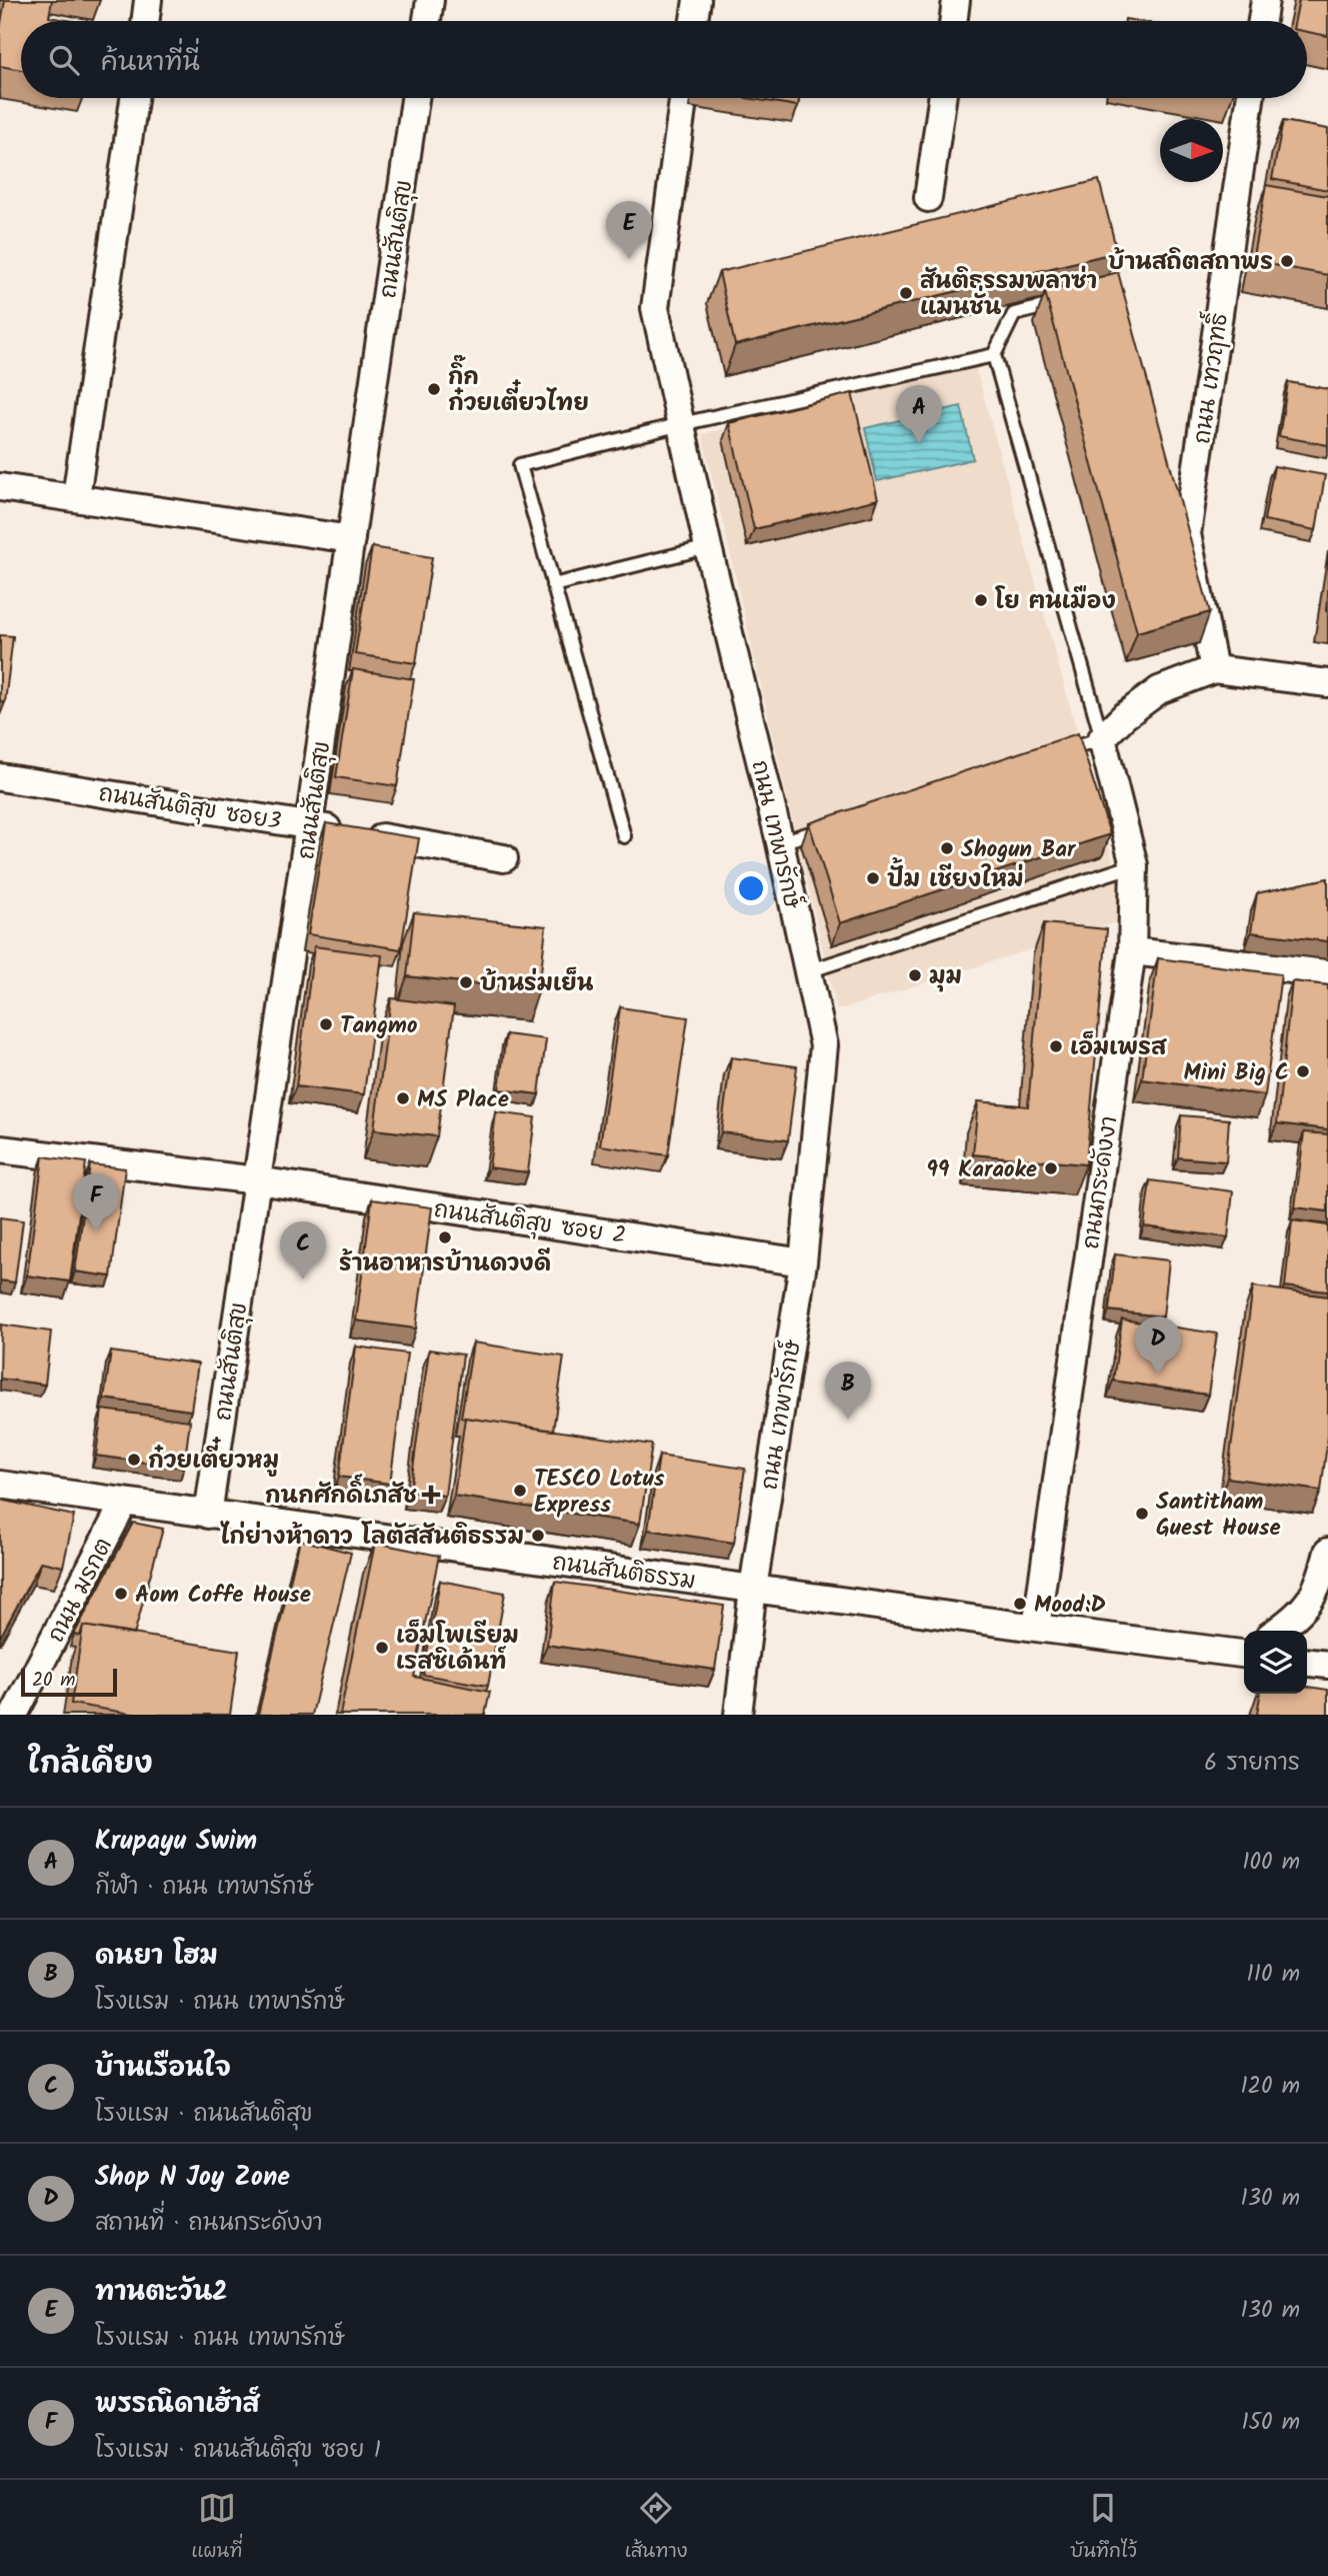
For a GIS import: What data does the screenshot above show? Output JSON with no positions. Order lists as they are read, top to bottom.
{
  "streets": {
    "street": [
      "ถนนสันติสุข",
      "ถนน เทวฤทธิ์",
      "ถนนสันติสุข ซอย3",
      "ถนน เทพารักษ์",
      "ถนนกระดังงา",
      "ถนนสันติสุข ซอย 2",
      "ถนนสันติธรรม",
      "ถนน มรกต"
    ]
  },
  "crossings": [
    ["ถนนสันติสุข", "ถนนสันติสุข ซอย3"],
    ["ถนนสันติสุข", "ถนนสันติสุข ซอย 2"],
    ["ถนนสันติสุข", "ถนนสันติธรรม"],
    ["ถนน เทพารักษ์", "ถนนสันติสุข ซอย 2"],
    ["ถนน เทพารักษ์", "ถนนสันติธรรม"],
    ["ถนนกระดังงา", "ถนนสันติธรรม"],
    ["ถนนสันติธรรม", "ถนน มรกต"]
  ],
  "places": {
    "other": [
      "บ้านสถิตสถาพร",
      "สันติธรรมพลาซ่า แมนชั่น",
      "กิ๊ก ก๋วยเตี๋ยวไทย",
      "โย ฅนเมือง",
      "Shogun Bar",
      "ปั้ม เชียงใหม่",
      "มุม",
      "บ้านร่มเย็น",
      "Tangmo",
      "เอ็มเพรส",
      "Mini Big C",
      "MS Place",
      "99 Karaoke",
      "ร้านอาหารบ้านดวงดี",
      "ก๋วยเตี๋ยวหมู",
      "TESCO Lotus Express",
      "Santitham Guest House",
      "ไก่ย่างห้าดาว โลตัสสันติธรรม",
      "Aom Coffe House",
      "Mood:D",
      "เอ็มโพเรียม เรสซิเด้นท์"
    ],
    "health": ["กนกศักดิ์เภสัช"]
  },
  "scale_bar": "20 m",
  "north": "right",
  "page": {
    "search": "ค้นหาที่นี่",
    "pins": [
      "E",
      "A",
      "F",
      "C",
      "D",
      "B"
    ],
    "scale": "20 m",
    "heading": ["ใกล้เคียง", "6 รายการ"],
    "list": [
      {
        "mark": "A",
        "name": "Krupayu Swim",
        "note": "กีฬา · ถนน เทพารักษ์",
        "value": "100 m"
      },
      {
        "mark": "B",
        "name": "ดนยา โฮม",
        "note": "โรงแรม · ถนน เทพารักษ์",
        "value": "110 m"
      },
      {
        "mark": "C",
        "name": "บ้านเรือนใจ",
        "note": "โรงแรม · ถนนสันติสุข",
        "value": "120 m"
      },
      {
        "mark": "D",
        "name": "Shop N Joy Zone",
        "note": "สถานที่ · ถนนกระดังงา",
        "value": "130 m"
      },
      {
        "mark": "E",
        "name": "ทานตะวัน2",
        "note": "โรงแรม · ถนน เทพารักษ์",
        "value": "130 m"
      },
      {
        "mark": "F",
        "name": "พรรณิดาเฮ้าส์",
        "note": "โรงแรม · ถนนสันติสุข ซอย 1",
        "value": "150 m"
      }
    ],
    "nav": ["แผนที่", "เส้นทาง", "บันทึกไว้"]
  }
}
